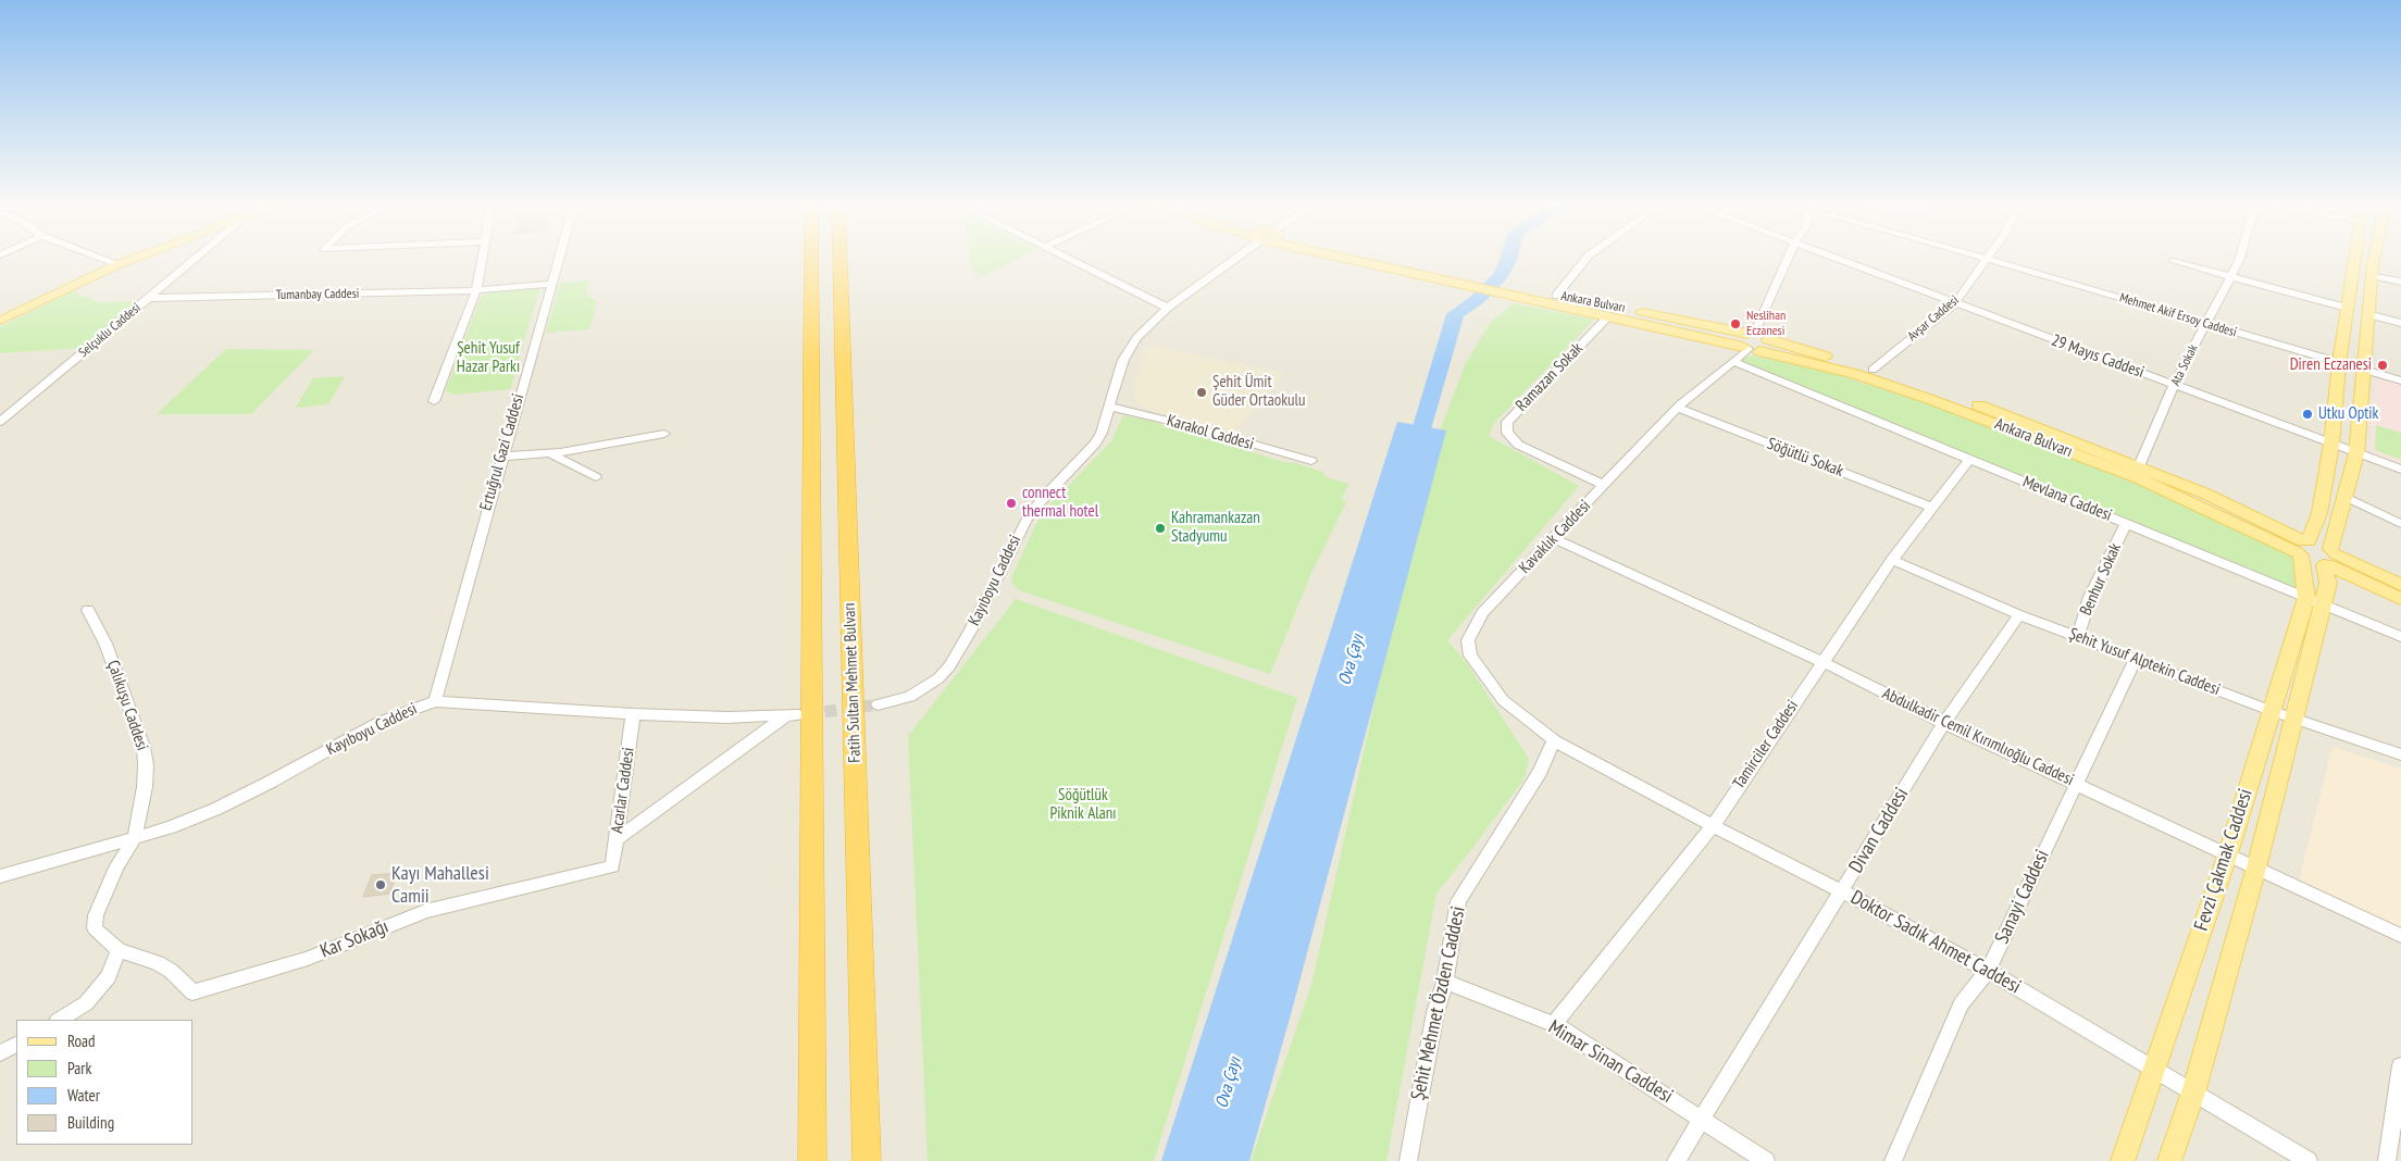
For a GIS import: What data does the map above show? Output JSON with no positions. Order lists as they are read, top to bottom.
{
  "streets": {
    "highway": ["Fatih Sultan Mehmet Bulvarı"],
    "main road": ["Ankara Bulvarı", "Fevzi Çakmak Caddesi"],
    "street": [
      "Tumanbay Caddesi",
      "Mehmet Akif Ersoy Caddesi",
      "Avşar Caddesi",
      "Selçuklu Caddesi",
      "29 Mayıs Caddesi",
      "Ata Sokak",
      "Ramazan Sokak",
      "Karakol Caddesi",
      "Ertuğrul Gazi Caddesi",
      "Söğütlü Sokak",
      "Mevlana Caddesi",
      "Kavaklık Caddesi",
      "Benhur Sokak",
      "Kayıboyu Caddesi",
      "Şehit Yusuf Alptekin Caddesi",
      "Çalıkuşu Caddesi",
      "Abdulkadir Cemil Kırımlıoğlu Caddesi",
      "Tamirciler Caddesi",
      "Acarlar Caddesi",
      "Divan Caddesi",
      "Sanayi Caddesi",
      "Kar Sokağı",
      "Doktor Sadık Ahmet Caddesi",
      "Şehit Mehmet Özden Caddesi",
      "Mimar Sinan Caddesi"
    ]
  },
  "crossings": [
    ["Tumanbay Caddesi", "Selçuklu Caddesi"],
    ["Tumanbay Caddesi", "Ertuğrul Gazi Caddesi"],
    ["Ankara Bulvarı", "Avşar Caddesi"],
    ["Ankara Bulvarı", "Ata Sokak"],
    ["Ankara Bulvarı", "Ramazan Sokak"],
    ["Ankara Bulvarı", "Kavaklık Caddesi"],
    ["Ankara Bulvarı", "Fevzi Çakmak Caddesi"],
    ["Mehmet Akif Ersoy Caddesi", "Avşar Caddesi"],
    ["Mehmet Akif Ersoy Caddesi", "Ata Sokak"],
    ["Mehmet Akif Ersoy Caddesi", "Fevzi Çakmak Caddesi"],
    ["Avşar Caddesi", "29 Mayıs Caddesi"],
    ["29 Mayıs Caddesi", "Ata Sokak"],
    ["29 Mayıs Caddesi", "Fevzi Çakmak Caddesi"],
    ["Ramazan Sokak", "Kavaklık Caddesi"],
    ["Karakol Caddesi", "Kayıboyu Caddesi"],
    ["Ertuğrul Gazi Caddesi", "Kayıboyu Caddesi"],
    ["Söğütlü Sokak", "Kavaklık Caddesi"],
    ["Söğütlü Sokak", "Tamirciler Caddesi"],
    ["Mevlana Caddesi", "Kavaklık Caddesi"],
    ["Mevlana Caddesi", "Benhur Sokak"],
    ["Mevlana Caddesi", "Tamirciler Caddesi"],
    ["Mevlana Caddesi", "Fevzi Çakmak Caddesi"],
    ["Kavaklık Caddesi", "Abdulkadir Cemil Kırımlıoğlu Caddesi"],
    ["Kavaklık Caddesi", "Doktor Sadık Ahmet Caddesi"],
    ["Kavaklık Caddesi", "Şehit Mehmet Özden Caddesi"],
    ["Benhur Sokak", "Şehit Yusuf Alptekin Caddesi"],
    ["Kayıboyu Caddesi", "Çalıkuşu Caddesi"],
    ["Kayıboyu Caddesi", "Acarlar Caddesi"],
    ["Şehit Yusuf Alptekin Caddesi", "Tamirciler Caddesi"],
    ["Şehit Yusuf Alptekin Caddesi", "Divan Caddesi"],
    ["Şehit Yusuf Alptekin Caddesi", "Fevzi Çakmak Caddesi"],
    ["Şehit Yusuf Alptekin Caddesi", "Sanayi Caddesi"],
    ["Abdulkadir Cemil Kırımlıoğlu Caddesi", "Tamirciler Caddesi"],
    ["Abdulkadir Cemil Kırımlıoğlu Caddesi", "Divan Caddesi"],
    ["Abdulkadir Cemil Kırımlıoğlu Caddesi", "Fevzi Çakmak Caddesi"],
    ["Abdulkadir Cemil Kırımlıoğlu Caddesi", "Sanayi Caddesi"],
    ["Tamirciler Caddesi", "Doktor Sadık Ahmet Caddesi"],
    ["Tamirciler Caddesi", "Mimar Sinan Caddesi"],
    ["Acarlar Caddesi", "Kar Sokağı"],
    ["Divan Caddesi", "Doktor Sadık Ahmet Caddesi"],
    ["Divan Caddesi", "Mimar Sinan Caddesi"],
    ["Fevzi Çakmak Caddesi", "Doktor Sadık Ahmet Caddesi"],
    ["Sanayi Caddesi", "Doktor Sadık Ahmet Caddesi"],
    ["Doktor Sadık Ahmet Caddesi", "Şehit Mehmet Özden Caddesi"],
    ["Şehit Mehmet Özden Caddesi", "Mimar Sinan Caddesi"]
  ],
  "water": ["Ova Çayı"],
  "parks": ["Şehit Yusuf Hazar Parkı", "Söğütlük Piknik Alanı"],
  "places": [
    "Neslihan Eczanesi",
    "Diren Eczanesi",
    "Şehit Ümit Güder Ortaokulu",
    "Utku Optik",
    "connect thermal hotel",
    "Kahramankazan Stadyumu",
    "Kayı Mahallesi Camii"
  ],
  "legend": [
    "Road",
    "Park",
    "Water",
    "Building"
  ]
}
